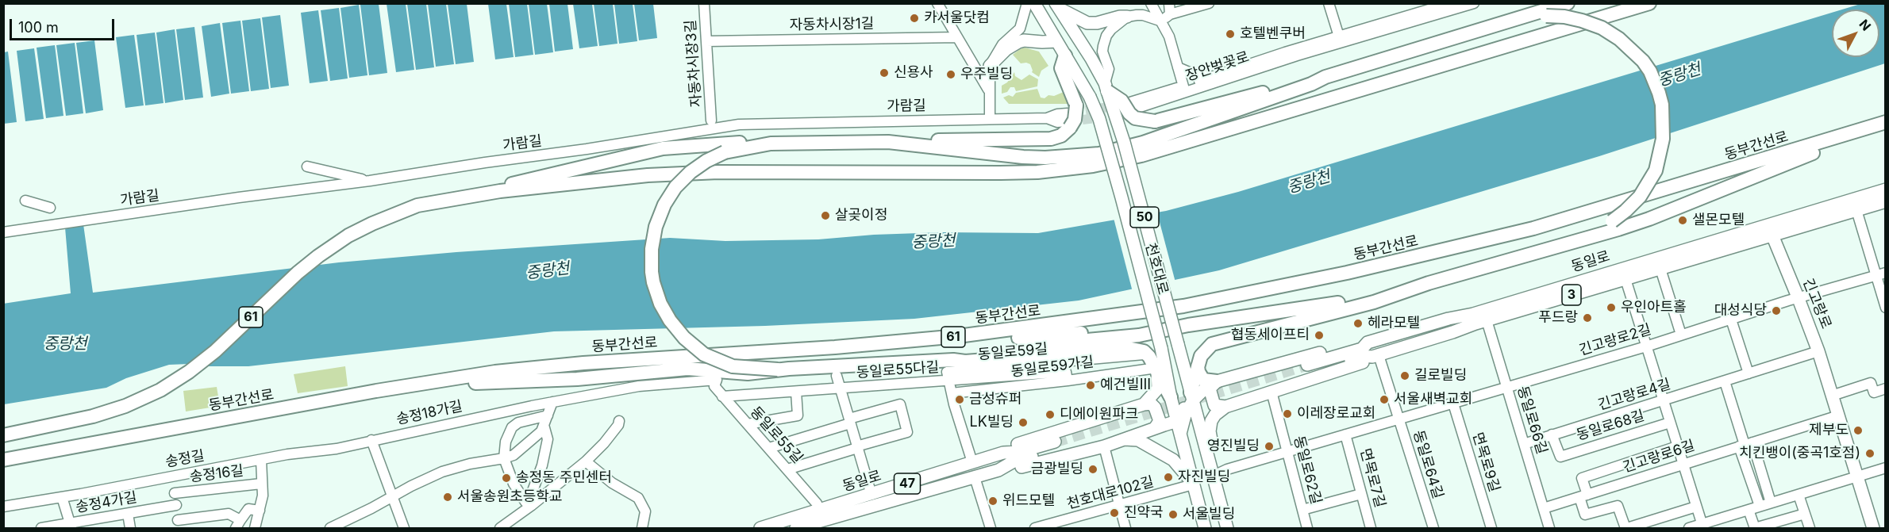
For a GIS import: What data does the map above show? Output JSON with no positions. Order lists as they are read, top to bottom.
{
  "streets": {
    "highway": ["동부간선로", "61"],
    "main road": [
      "50",
      "동일로",
      "천호대로",
      "3",
      "긴고랑로",
      "47"
    ],
    "street": [
      "자동차시장1길",
      "자동차시장3길",
      "장안벚꽃로",
      "가람길",
      "긴고랑로2길",
      "동일로59길",
      "동일로59가길",
      "동일로55다길",
      "긴고랑로4길",
      "송정18가길",
      "동일로66길",
      "동일로68길",
      "동일로55길",
      "긴고랑로6길",
      "송정길",
      "면목로9길",
      "동일로64길",
      "동일로62길",
      "송정16길",
      "면목로7길",
      "천호대로102길",
      "송정4가길"
    ]
  },
  "crossings": [
    ["자동차시장1길", "자동차시장3길"],
    ["동일로", "긴고랑로"],
    ["동일로", "동일로66길"],
    ["동일로", "동일로55길"],
    ["동일로", "동일로64길"],
    ["천호대로", "긴고랑로2길"],
    ["천호대로", "천호대로102길"],
    ["긴고랑로", "긴고랑로2길"],
    ["긴고랑로", "긴고랑로4길"],
    ["긴고랑로", "긴고랑로6길"],
    ["긴고랑로2길", "동일로66길"],
    ["긴고랑로2길", "면목로9길"],
    ["긴고랑로2길", "동일로64길"],
    ["긴고랑로2길", "동일로62길"],
    ["긴고랑로2길", "면목로7길"],
    ["동일로59길", "동일로55다길"],
    ["동일로59가길", "동일로55다길"],
    ["동일로55다길", "동일로55길"],
    ["긴고랑로4길", "동일로66길"],
    ["긴고랑로4길", "동일로68길"],
    ["송정18가길", "동일로55길"],
    ["송정18가길", "송정길"],
    ["동일로66길", "긴고랑로6길"],
    ["송정길", "송정16길"],
    ["송정16길", "송정4가길"]
  ],
  "water": ["중랑천"],
  "places": [
    "카서울닷컴",
    "호텔벤쿠버",
    "신용사",
    "우주빌딩",
    "살곶이정",
    "샐몬모텔",
    "우인아트홀",
    "대성식당",
    "푸드랑",
    "헤라모텔",
    "협동세이프티",
    "길로빌딩",
    "예건빌III",
    "금성슈퍼",
    "서울새벽교회",
    "이레장로교회",
    "디에이원파크",
    "LK빌딩",
    "제부도",
    "영진빌딩",
    "치킨뱅이(중곡1호점)",
    "금광빌딩",
    "자진빌딩",
    "송정동 주민센터",
    "서울송원초등학교",
    "위드모텔",
    "진약국",
    "서울빌딩"
  ],
  "scale_bar": "100 m",
  "north": "top right"
}
